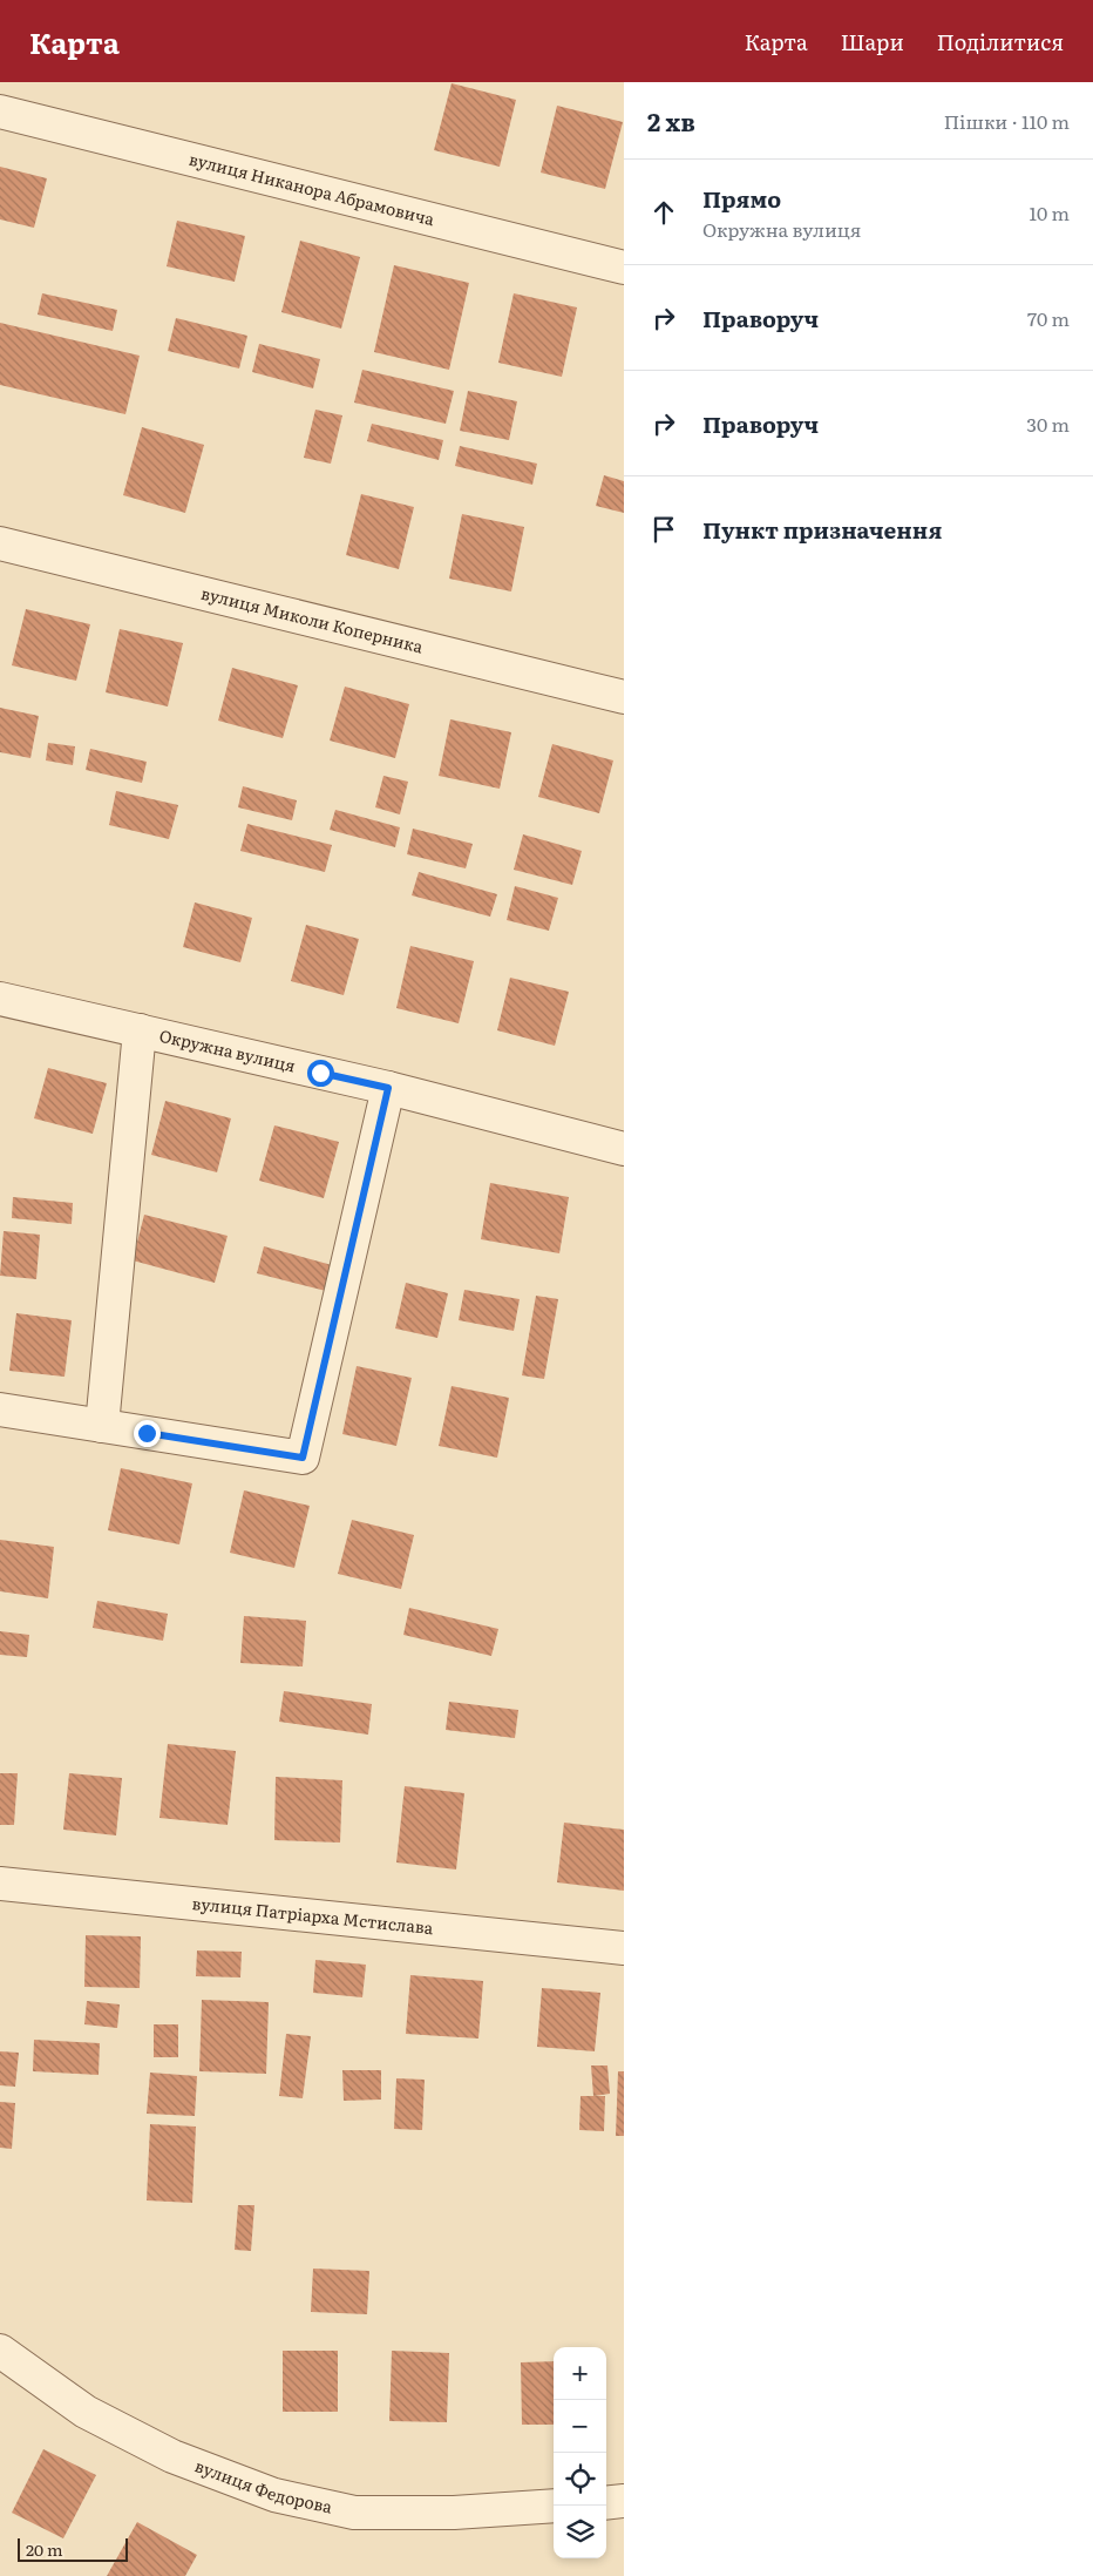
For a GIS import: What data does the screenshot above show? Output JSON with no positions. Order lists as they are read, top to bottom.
{
  "streets": {
    "street": [
      "вулиця Никанора Абрамовича",
      "вулиця Миколи Коперника",
      "Окружна вулиця",
      "вулиця Патріарха Мстислава",
      "вулиця Федорова"
    ]
  },
  "scale_bar": "20 m",
  "page": {
    "header": "Карта",
    "nav": ["Карта", "Шари", "Поділитися"],
    "heading": ["2 хв", "Пішки · 110 m"],
    "list": [
      ["Прямо", "Окружна вулиця", "10 m"],
      ["Праворуч", "70 m"],
      ["Праворуч", "30 m"],
      "Пункт призначення"
    ],
    "map_buttons": ["+", "−"],
    "scale": "20 m"
  }
}
